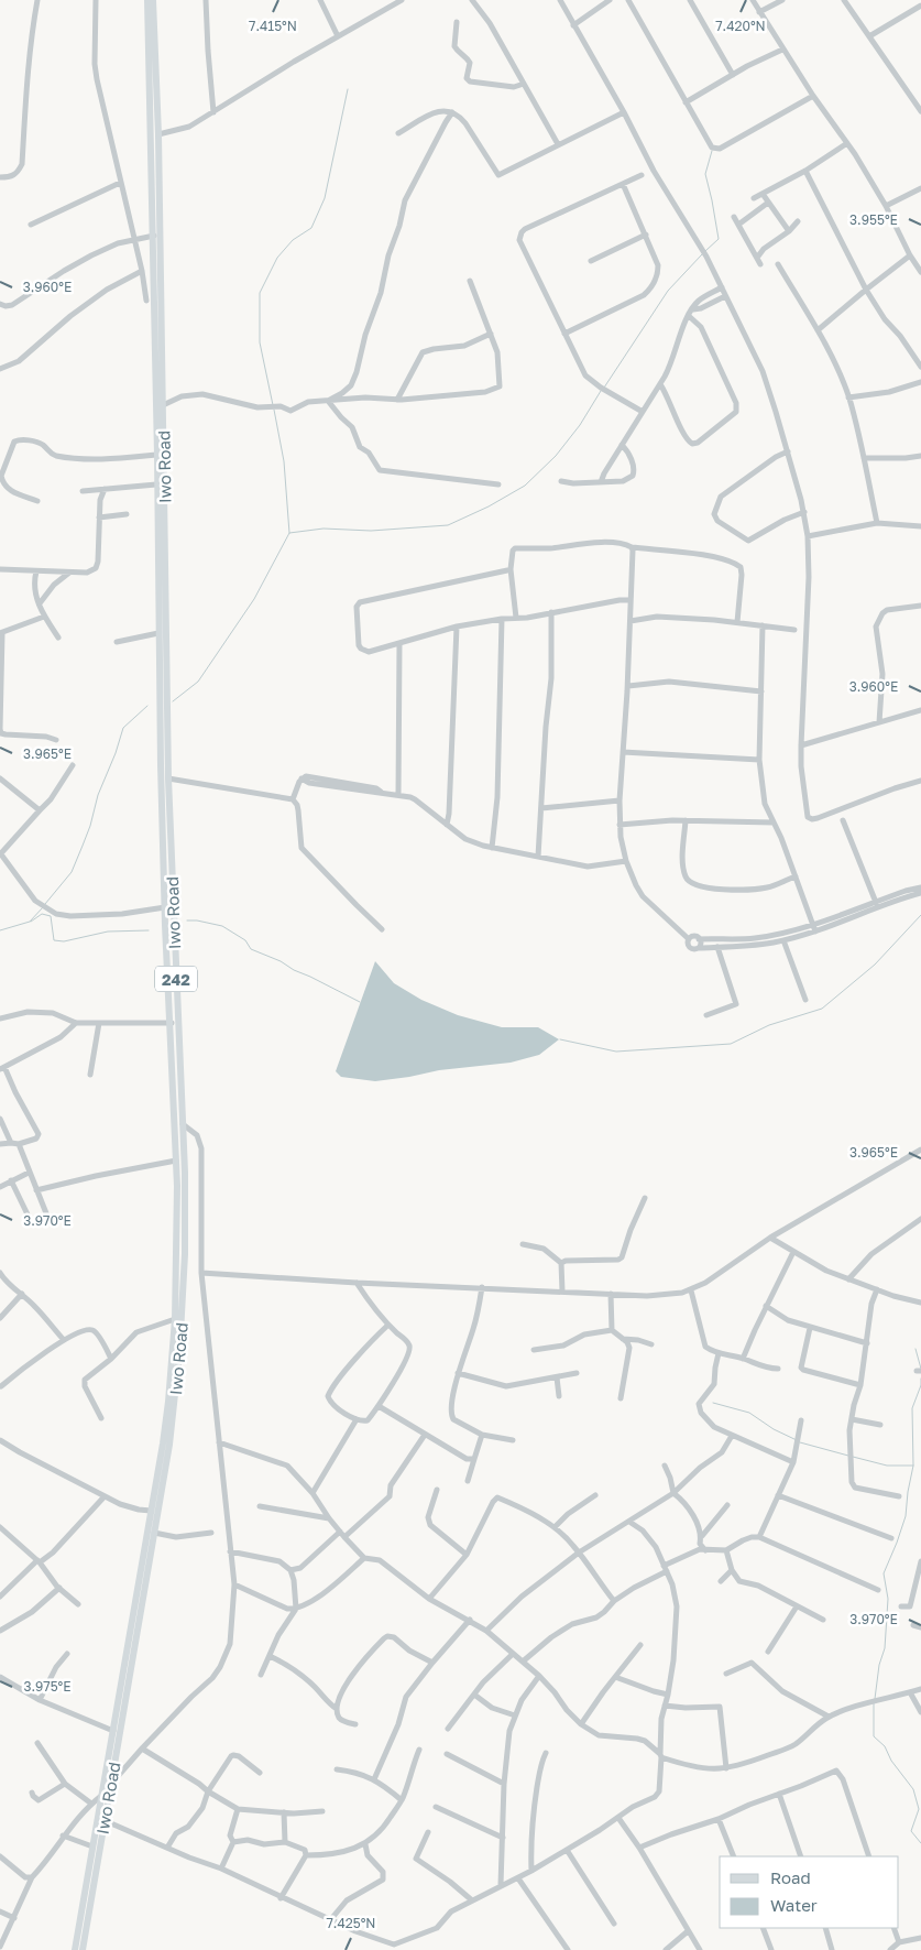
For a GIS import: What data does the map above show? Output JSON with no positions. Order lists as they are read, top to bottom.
{
  "streets": {
    "main road": ["Iwo Road", "242"]
  },
  "legend": ["Road", "Water"],
  "coordinates": [
    "7.415°N",
    "7.420°N",
    "3.955°E",
    "3.960°E",
    "3.965°E",
    "3.970°E",
    "3.975°E",
    "7.425°N"
  ]
}
